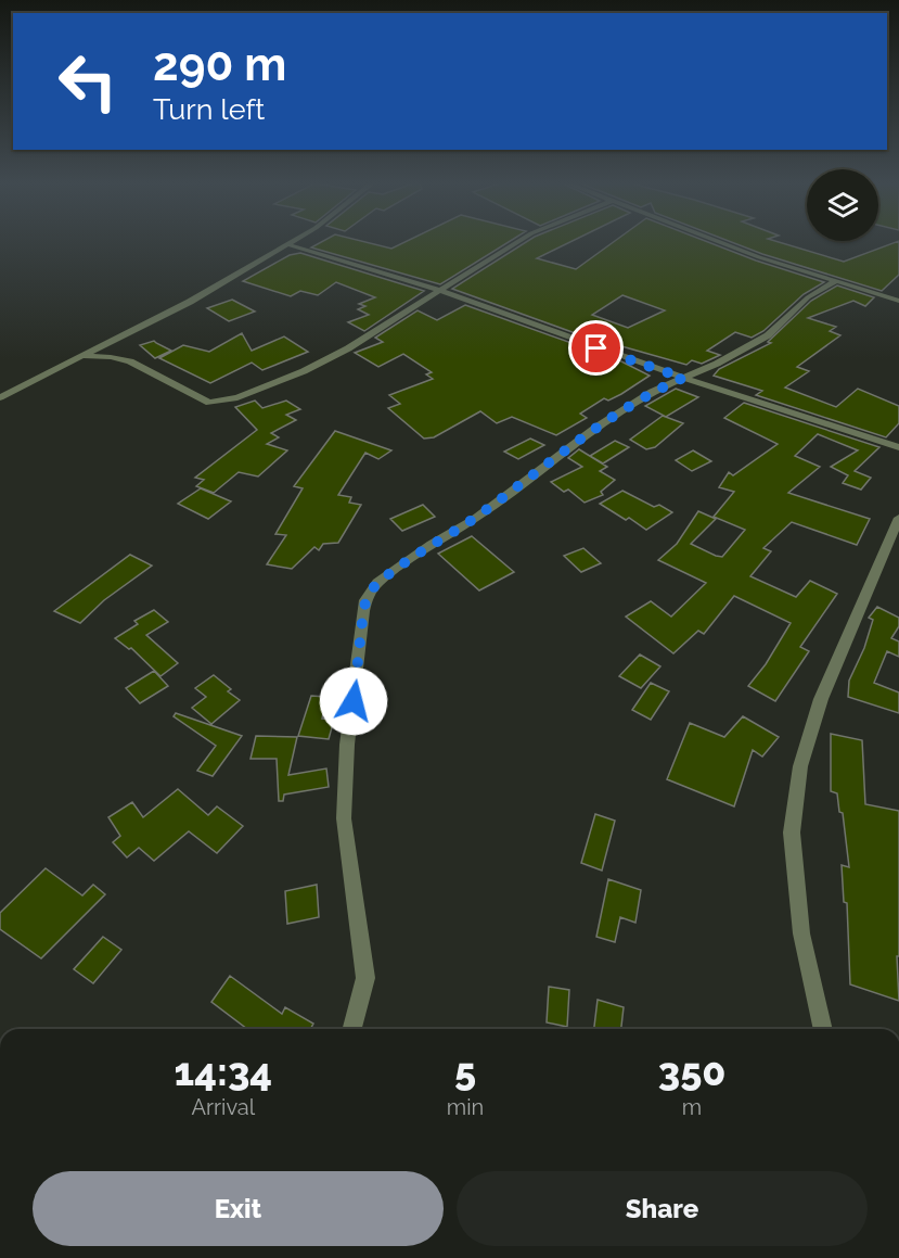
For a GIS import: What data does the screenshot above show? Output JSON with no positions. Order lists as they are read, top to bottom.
{
  "page": {
    "turn": ["290 m", "Turn left"],
    "eta": [
      "14:34",
      "Arrival",
      "5",
      "min",
      "350",
      "m"
    ],
    "buttons": ["Exit", "Share"]
  }
}
